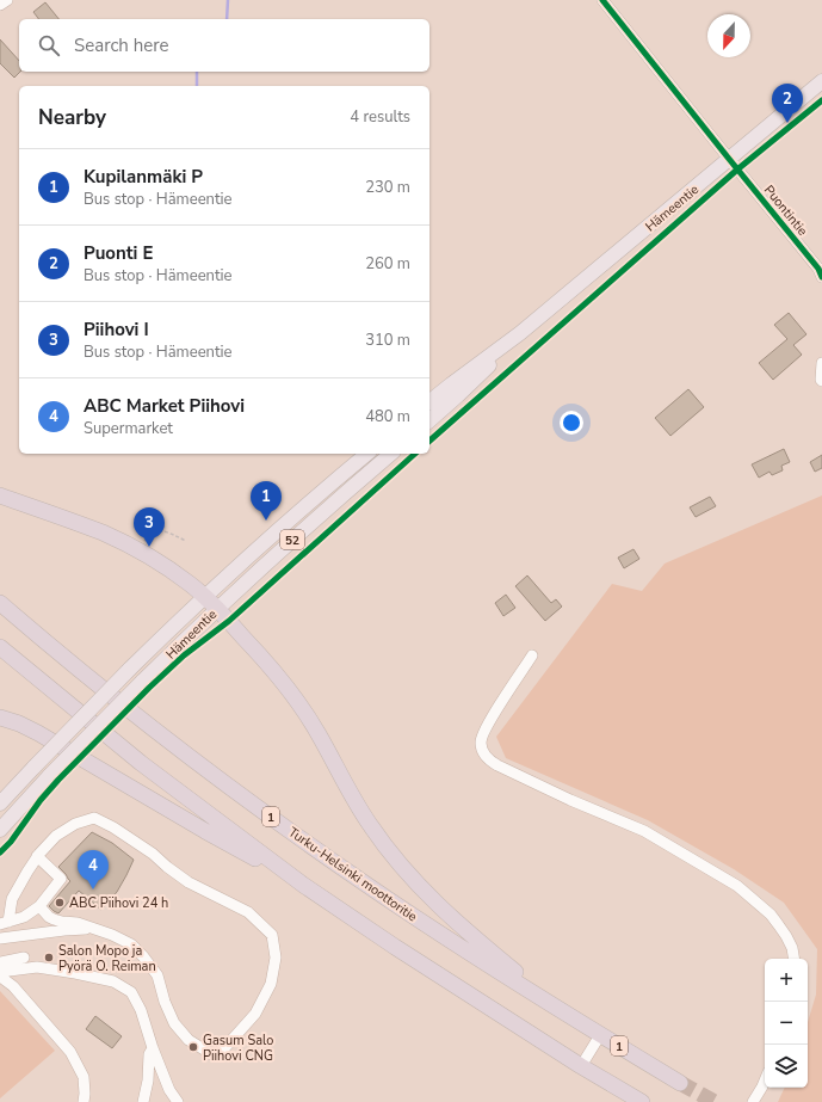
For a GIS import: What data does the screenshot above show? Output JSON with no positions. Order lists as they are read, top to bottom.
{
  "streets": {
    "highway": ["1", "Turku-Helsinki moottoritie"],
    "main road": ["Hämeentie", "52"],
    "street": ["Puontintie"]
  },
  "crossings": [
    ["Hämeentie", "Puontintie"]
  ],
  "places": ["ABC Piihovi 24 h", "Salon Mopo ja Pyörä O. Reiman", "Gasum Salo Piihovi CNG"],
  "north": "bottom",
  "page": {
    "search": "Search here",
    "pins": [
      "2",
      "1",
      "3",
      "4"
    ],
    "heading": ["Nearby", "4 results"],
    "list": [
      {
        "mark": "1",
        "name": "Kupilanmäki P",
        "note": "Bus stop · Hämeentie",
        "value": "230 m"
      },
      {
        "mark": "2",
        "name": "Puonti E",
        "note": "Bus stop · Hämeentie",
        "value": "260 m"
      },
      {
        "mark": "3",
        "name": "Piihovi I",
        "note": "Bus stop · Hämeentie",
        "value": "310 m"
      },
      {
        "mark": "4",
        "name": "ABC Market Piihovi",
        "note": "Supermarket",
        "value": "480 m"
      }
    ],
    "map_buttons": ["+", "−"]
  }
}
